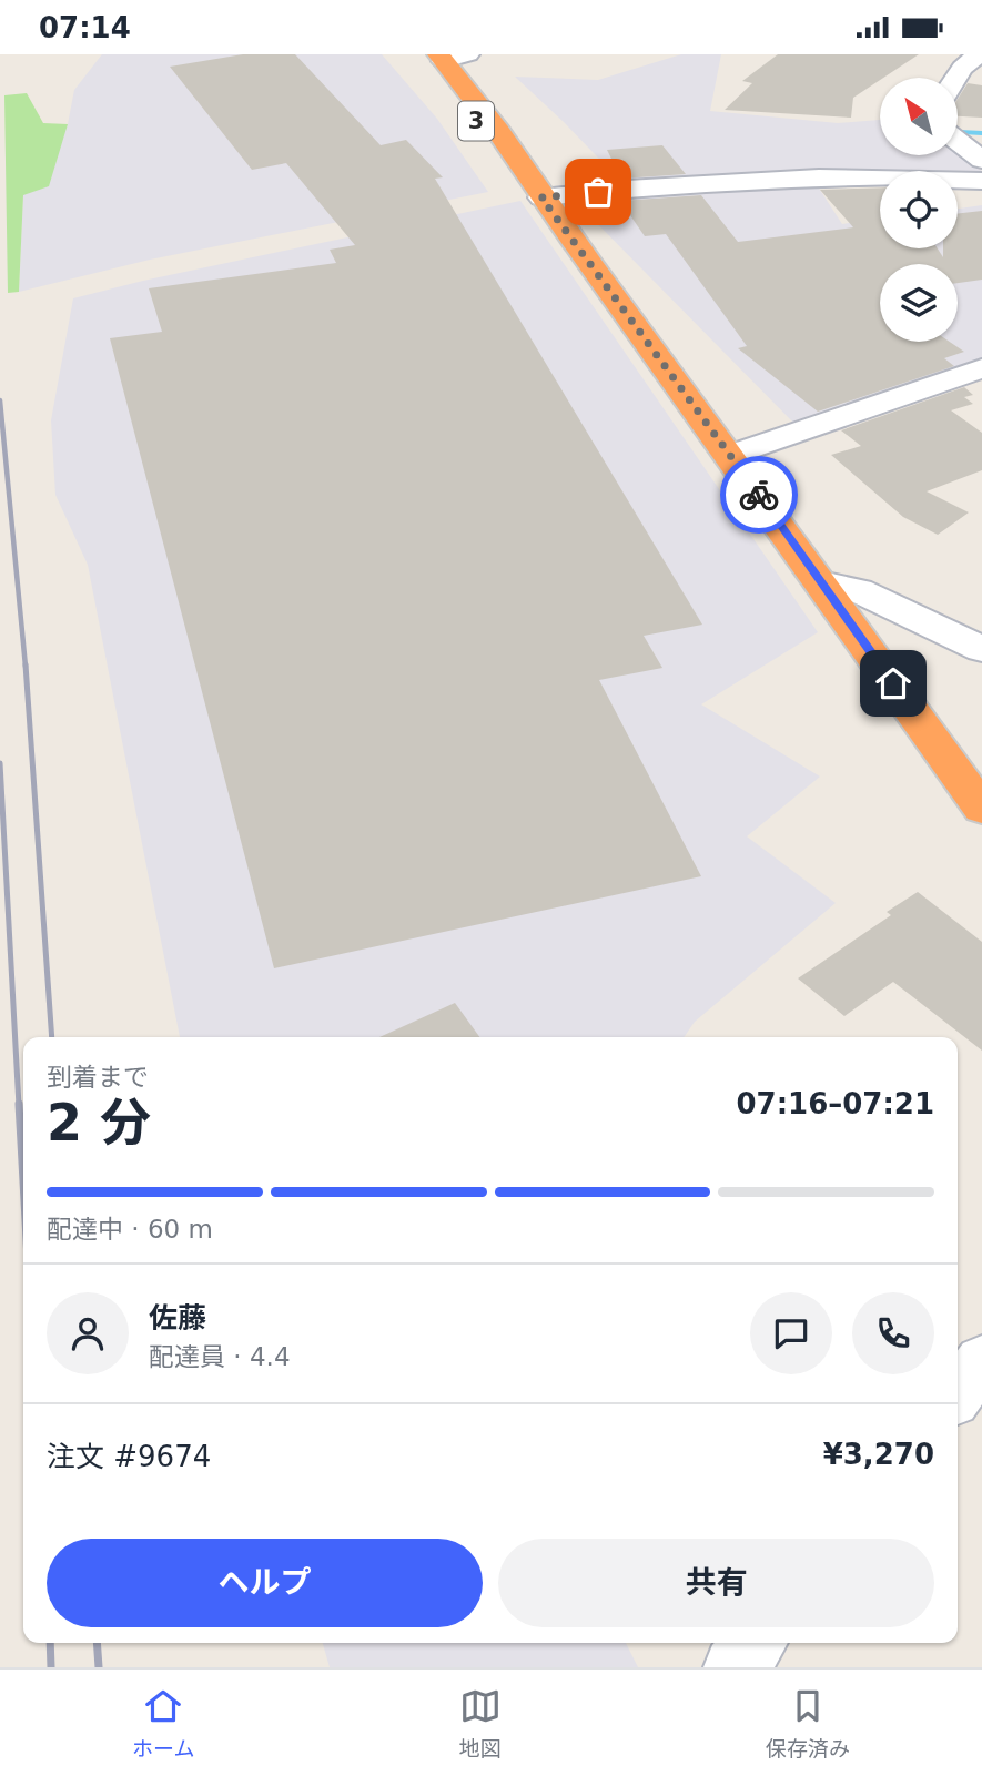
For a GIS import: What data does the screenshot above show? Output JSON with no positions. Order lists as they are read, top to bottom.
{
  "streets": {
    "highway": ["3"]
  },
  "north": "top left",
  "page": {
    "status": "07:14",
    "heading": ["2 分", "到着まで", "07:16–07:21"],
    "panel": [
      "佐藤",
      "配達員 · 4.4",
      "注文 #9674",
      "¥3,270"
    ],
    "bar": "配達中 · 60 m",
    "buttons": ["ヘルプ", "共有"],
    "tabs": ["ホーム", "地図", "保存済み"]
  }
}
